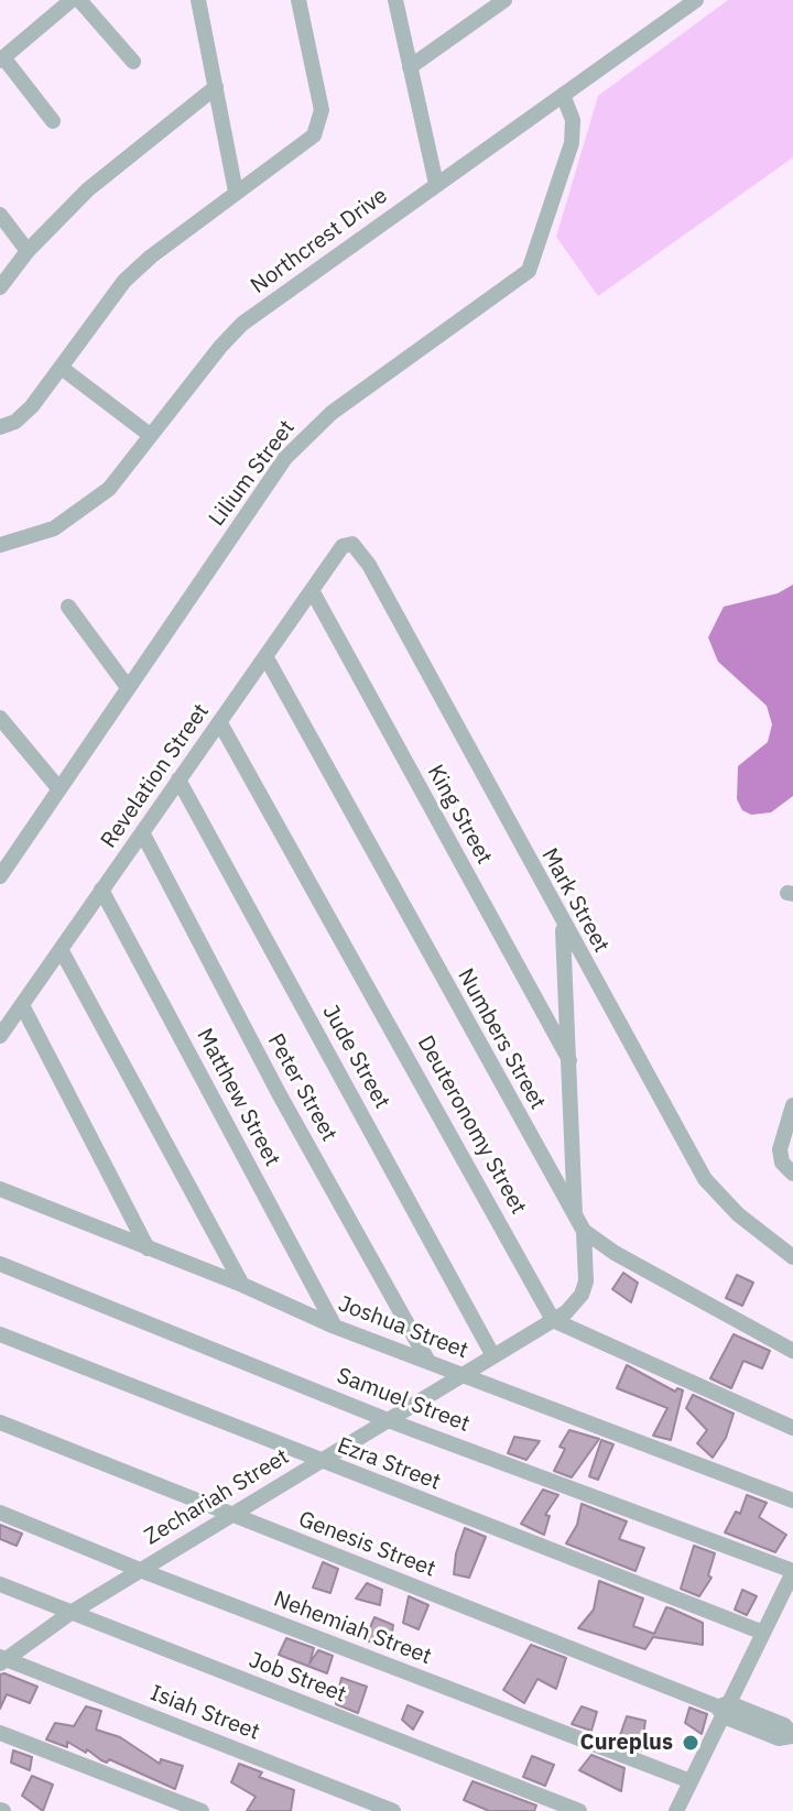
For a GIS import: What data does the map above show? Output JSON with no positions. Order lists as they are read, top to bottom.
{
  "streets": {
    "street": [
      "Northcrest Drive",
      "Lilium Street",
      "Revelation Street",
      "King Street",
      "Mark Street",
      "Numbers Street",
      "Jude Street",
      "Peter Street",
      "Matthew Street",
      "Deuteronomy Street",
      "Joshua Street",
      "Samuel Street",
      "Ezra Street",
      "Zechariah Street",
      "Genesis Street",
      "Nehemiah Street",
      "Job Street",
      "Isiah Street"
    ]
  },
  "crossings": [
    ["Northcrest Drive", "Lilium Street"],
    ["Revelation Street", "King Street"],
    ["Revelation Street", "Mark Street"],
    ["Revelation Street", "Numbers Street"],
    ["Revelation Street", "Jude Street"],
    ["Revelation Street", "Peter Street"],
    ["Revelation Street", "Matthew Street"],
    ["Revelation Street", "Deuteronomy Street"],
    ["King Street", "Zechariah Street"],
    ["Mark Street", "Zechariah Street"],
    ["Numbers Street", "Zechariah Street"],
    ["Jude Street", "Zechariah Street"],
    ["Peter Street", "Joshua Street"],
    ["Matthew Street", "Joshua Street"],
    ["Deuteronomy Street", "Zechariah Street"],
    ["Joshua Street", "Zechariah Street"],
    ["Samuel Street", "Zechariah Street"],
    ["Ezra Street", "Zechariah Street"],
    ["Zechariah Street", "Genesis Street"],
    ["Zechariah Street", "Nehemiah Street"],
    ["Zechariah Street", "Job Street"],
    ["Zechariah Street", "Isiah Street"]
  ],
  "places": ["Cureplus"]
}
